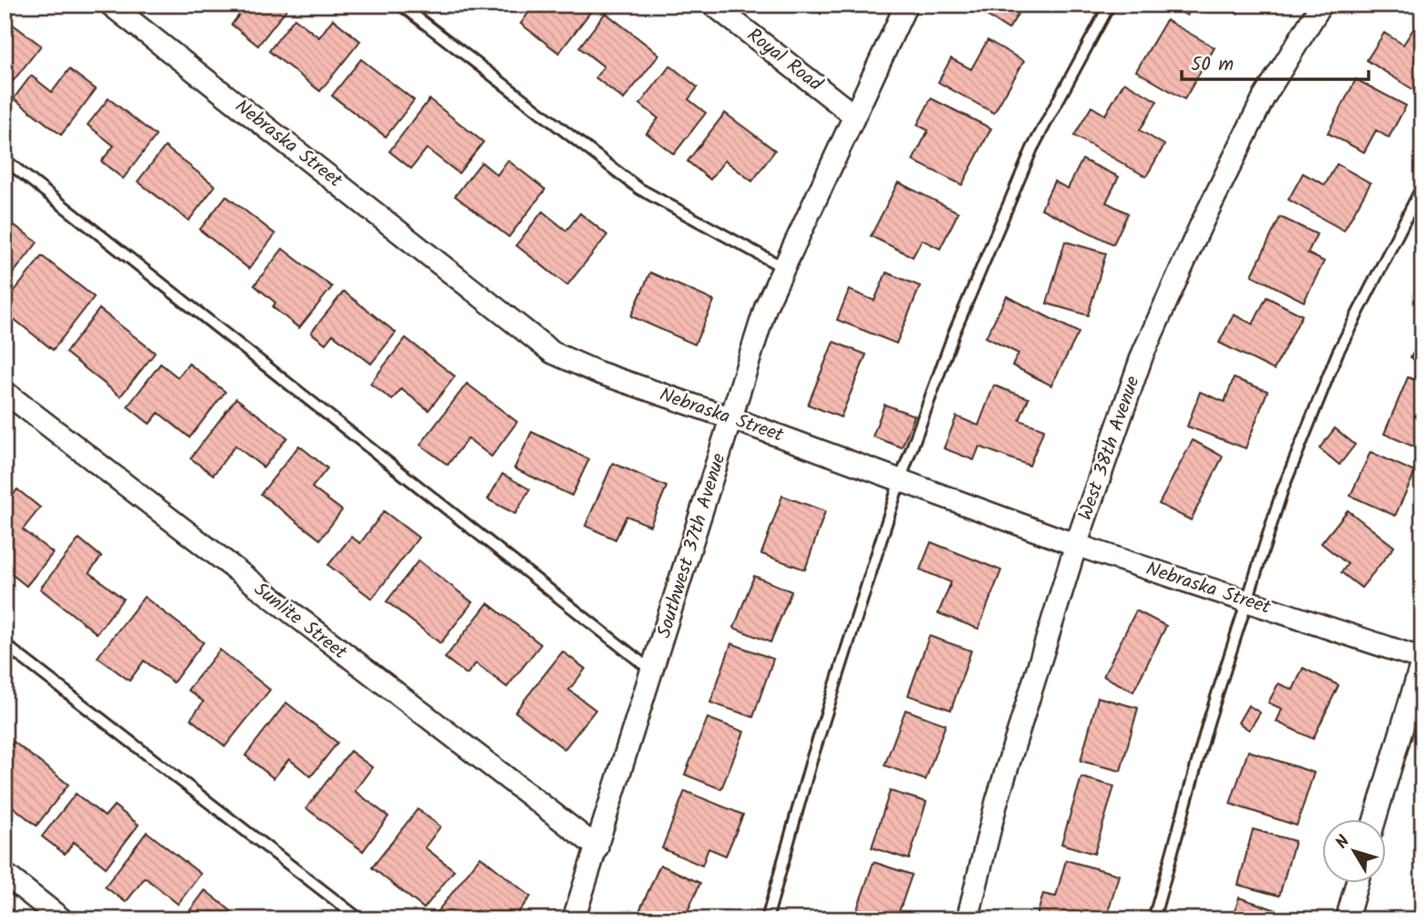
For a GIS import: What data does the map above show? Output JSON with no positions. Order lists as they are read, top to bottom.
{
  "streets": {
    "street": [
      "Royal Road",
      "Nebraska Street",
      "West 38th Avenue",
      "Southwest 37th Avenue",
      "Sunlite Street"
    ]
  },
  "crossings": [
    ["Royal Road", "Southwest 37th Avenue"],
    ["Nebraska Street", "West 38th Avenue"],
    ["Nebraska Street", "Southwest 37th Avenue"],
    ["Southwest 37th Avenue", "Sunlite Street"]
  ],
  "scale_bar": "50 m",
  "north": "top left"
}
